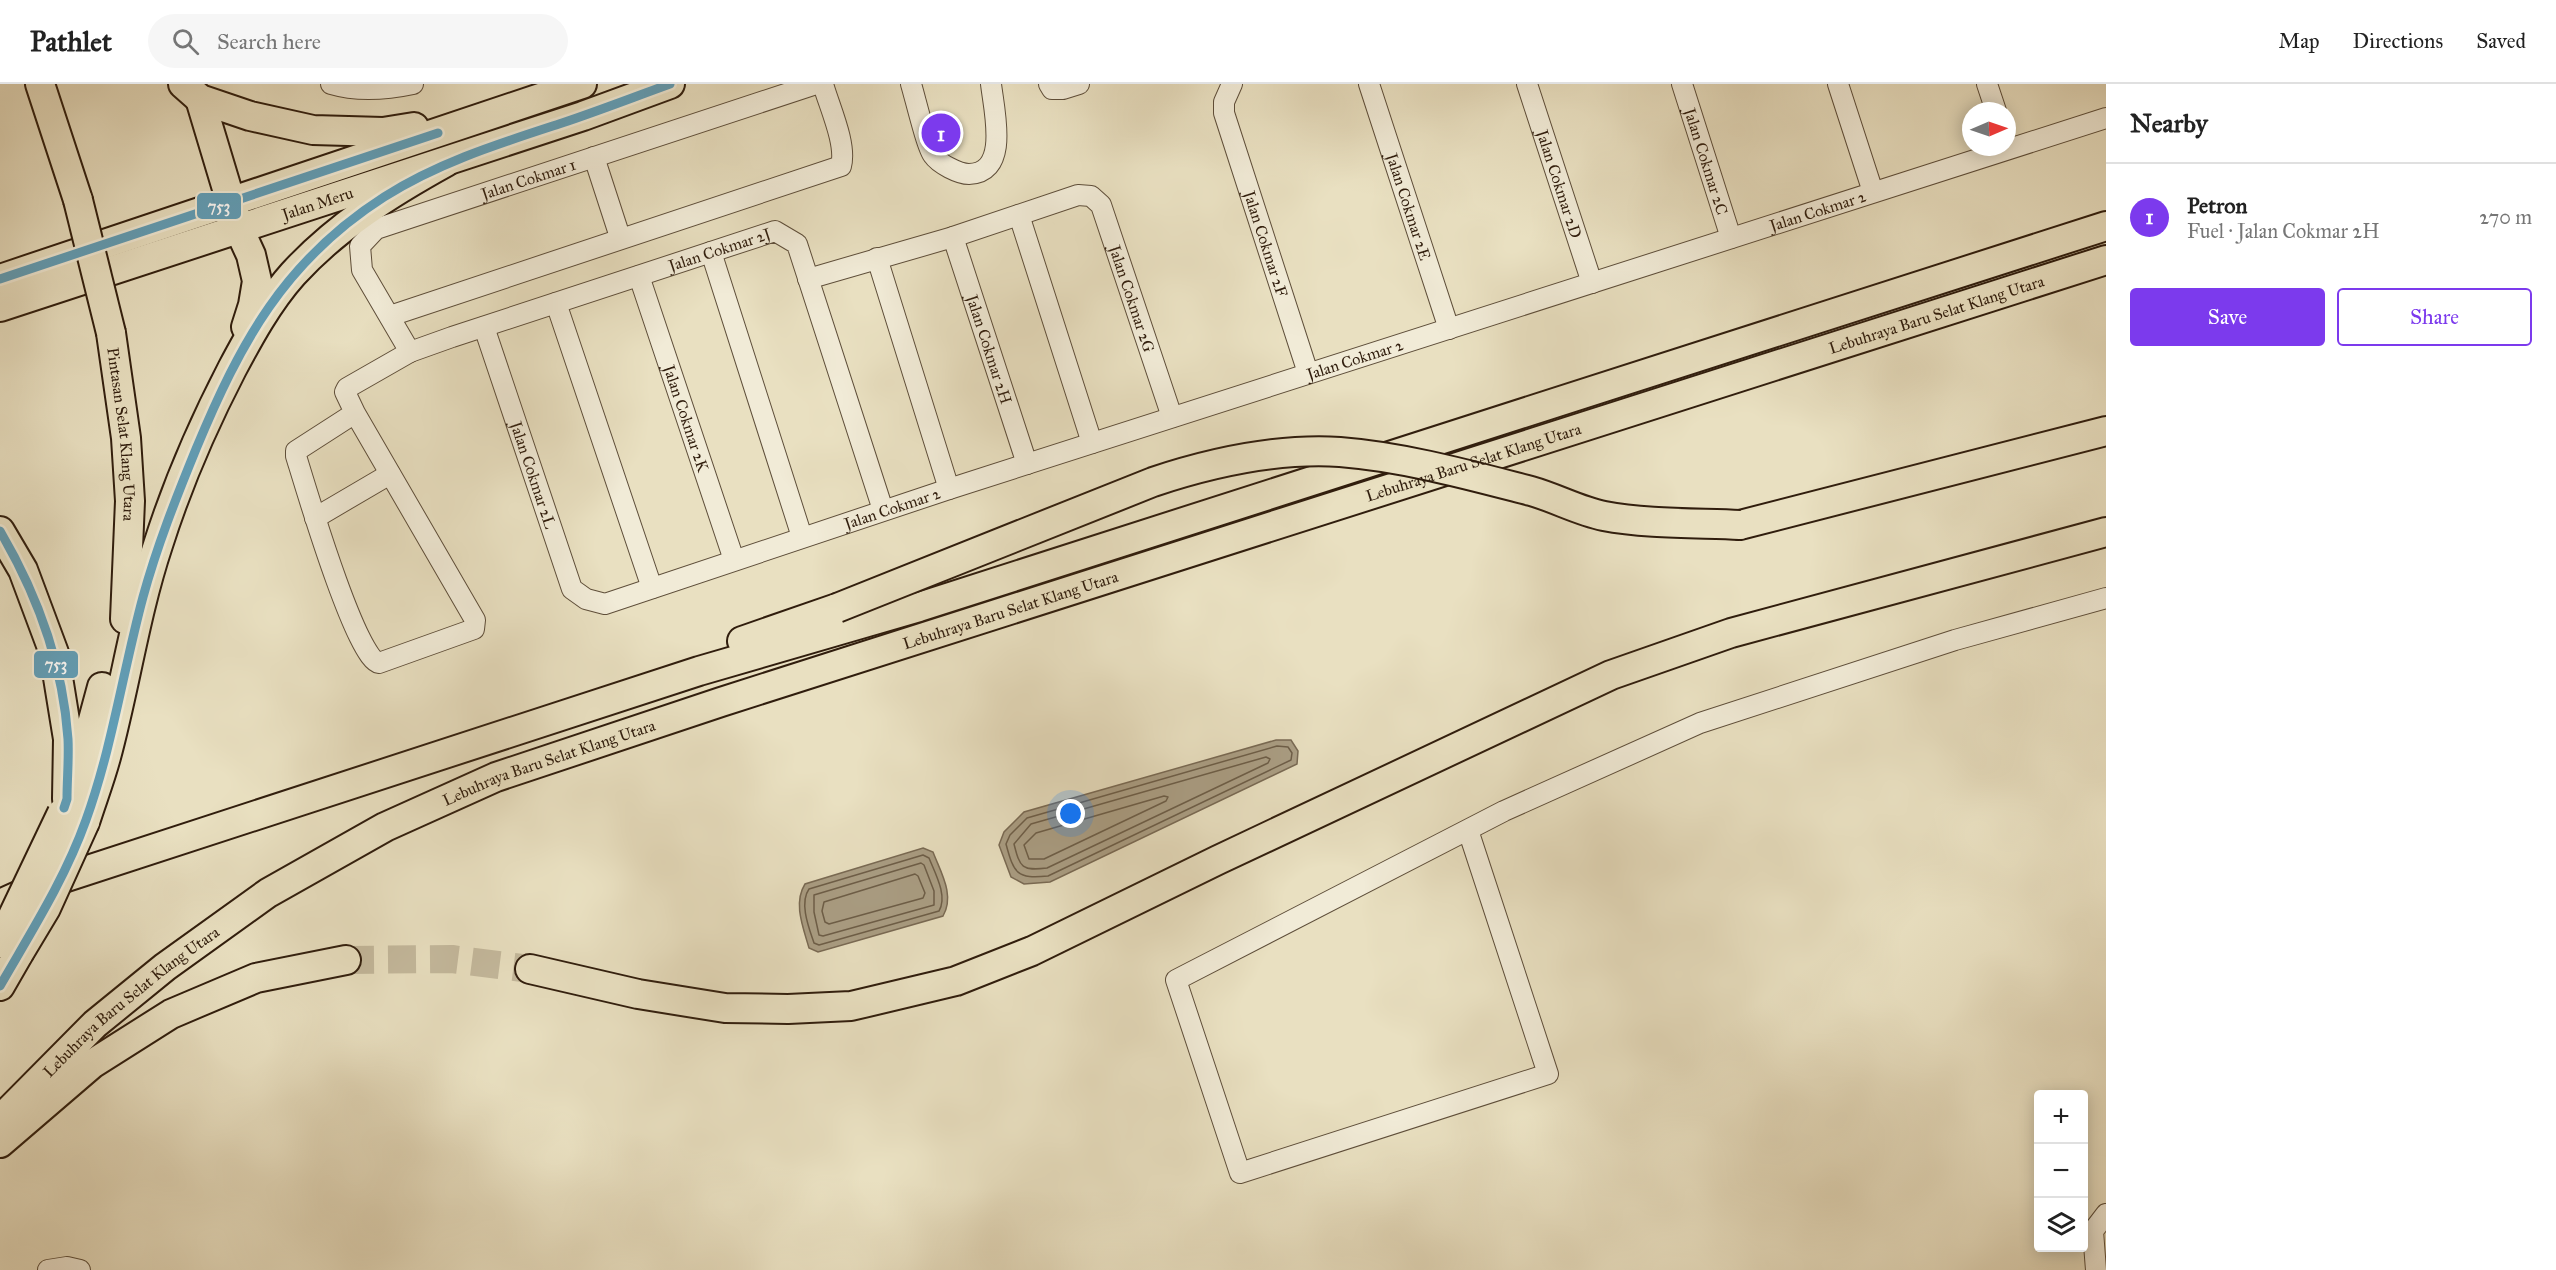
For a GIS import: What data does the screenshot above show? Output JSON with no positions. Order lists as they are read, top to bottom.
{
  "streets": {
    "highway": ["Jalan Meru", "Lebuhraya Baru Selat Klang Utara", "Pintasan Selat Klang Utara"],
    "street": [
      "Jalan Cokmar 2C",
      "Jalan Cokmar 1",
      "Jalan Cokmar 2D",
      "Jalan Cokmar 2E",
      "Jalan Cokmar 2",
      "Jalan Cokmar 2F",
      "Jalan Cokmar 2J",
      "Jalan Cokmar 2G",
      "Jalan Cokmar 2H",
      "Jalan Cokmar 2K",
      "Jalan Cokmar 2L"
    ]
  },
  "crossings": [
    ["Jalan Cokmar 2C", "Jalan Cokmar 2"],
    ["Jalan Cokmar 1", "Jalan Cokmar 2J"],
    ["Jalan Cokmar 2D", "Jalan Cokmar 2"],
    ["Jalan Cokmar 2E", "Jalan Cokmar 2"],
    ["Jalan Cokmar 2", "Jalan Cokmar 2F"],
    ["Jalan Cokmar 2", "Jalan Cokmar 2J"],
    ["Jalan Cokmar 2", "Jalan Cokmar 2G"],
    ["Jalan Cokmar 2", "Jalan Cokmar 2H"],
    ["Jalan Cokmar 2", "Jalan Cokmar 2K"],
    ["Jalan Cokmar 2", "Jalan Cokmar 2L"],
    ["Jalan Cokmar 2J", "Jalan Cokmar 2K"],
    ["Jalan Cokmar 2J", "Jalan Cokmar 2L"]
  ],
  "lines": ["transit line 753"],
  "north": "right",
  "page": {
    "header": "Pathlet",
    "search": "Search here",
    "nav": ["Map", "Directions", "Saved"],
    "heading": "Nearby",
    "pins": "1",
    "list": [
      {
        "mark": "1",
        "name": "Petron",
        "note": "Fuel · Jalan Cokmar 2H",
        "value": "270 m"
      }
    ],
    "buttons": ["Save", "Share"],
    "map_buttons": ["+", "−"]
  }
}
